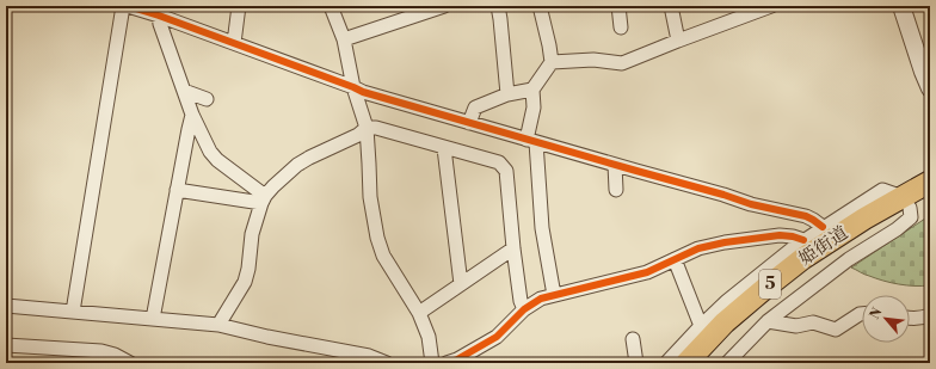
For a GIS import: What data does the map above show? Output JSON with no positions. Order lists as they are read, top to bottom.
{
  "streets": {
    "main road": ["姫街道", "5"]
  },
  "north": "top left"
}
